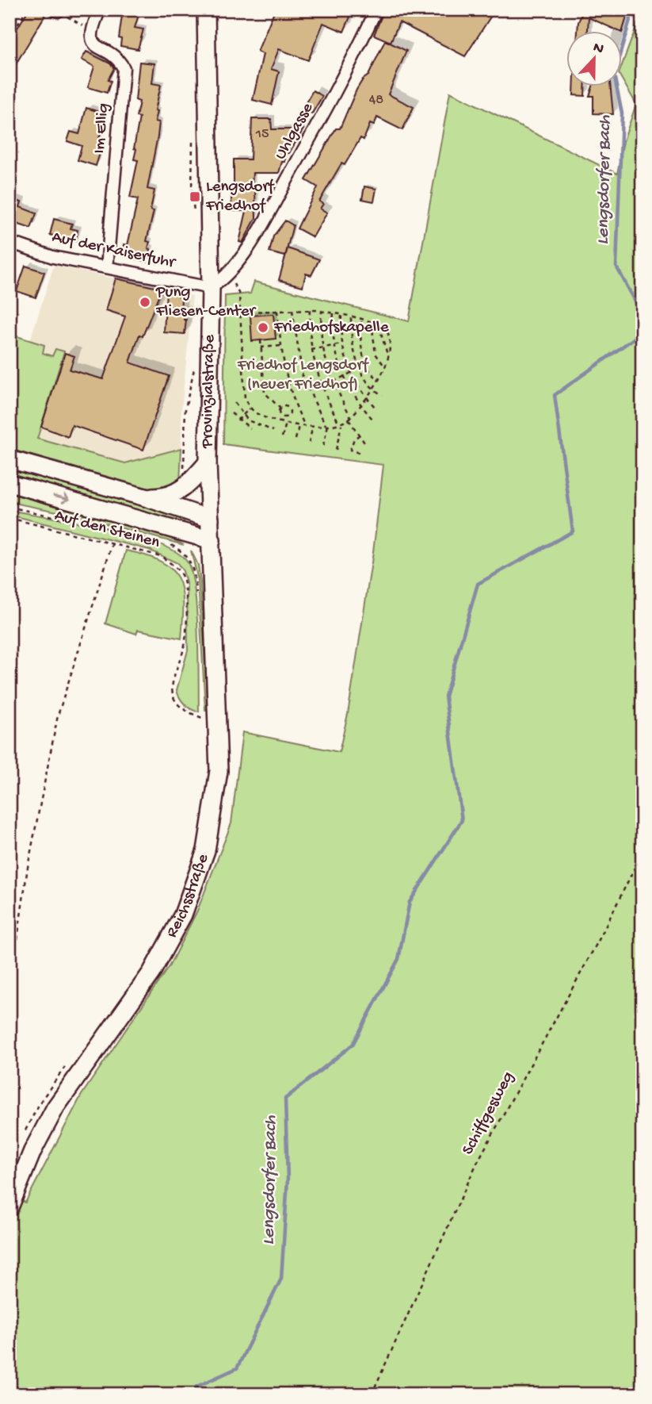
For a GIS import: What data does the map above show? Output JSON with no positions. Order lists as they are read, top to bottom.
{
  "streets": {
    "main road": ["Provinzialstraße", "Reichsstraße"],
    "street": ["Im Ellig", "Uhlgasse", "Auf der Kaiserfuhr"],
    "path": ["Auf den Steinen", "Schiffgesweg"]
  },
  "crossings": [
    ["Im Ellig", "Auf der Kaiserfuhr"],
    ["Uhlgasse", "Auf der Kaiserfuhr"],
    ["Uhlgasse", "Provinzialstraße"],
    ["Auf der Kaiserfuhr", "Provinzialstraße"],
    ["Provinzialstraße", "Reichsstraße"]
  ],
  "water": ["Lengsdorfer Bach"],
  "parks": ["Friedhof Lengsdorf (neuer Friedhof)"],
  "places": {
    "transit": ["Lengsdorf Friedhof"],
    "other": ["Pung Fliesen-Center", "Friedhofskapelle"]
  },
  "house_numbers": ["48", "15"],
  "north": "top"
}
